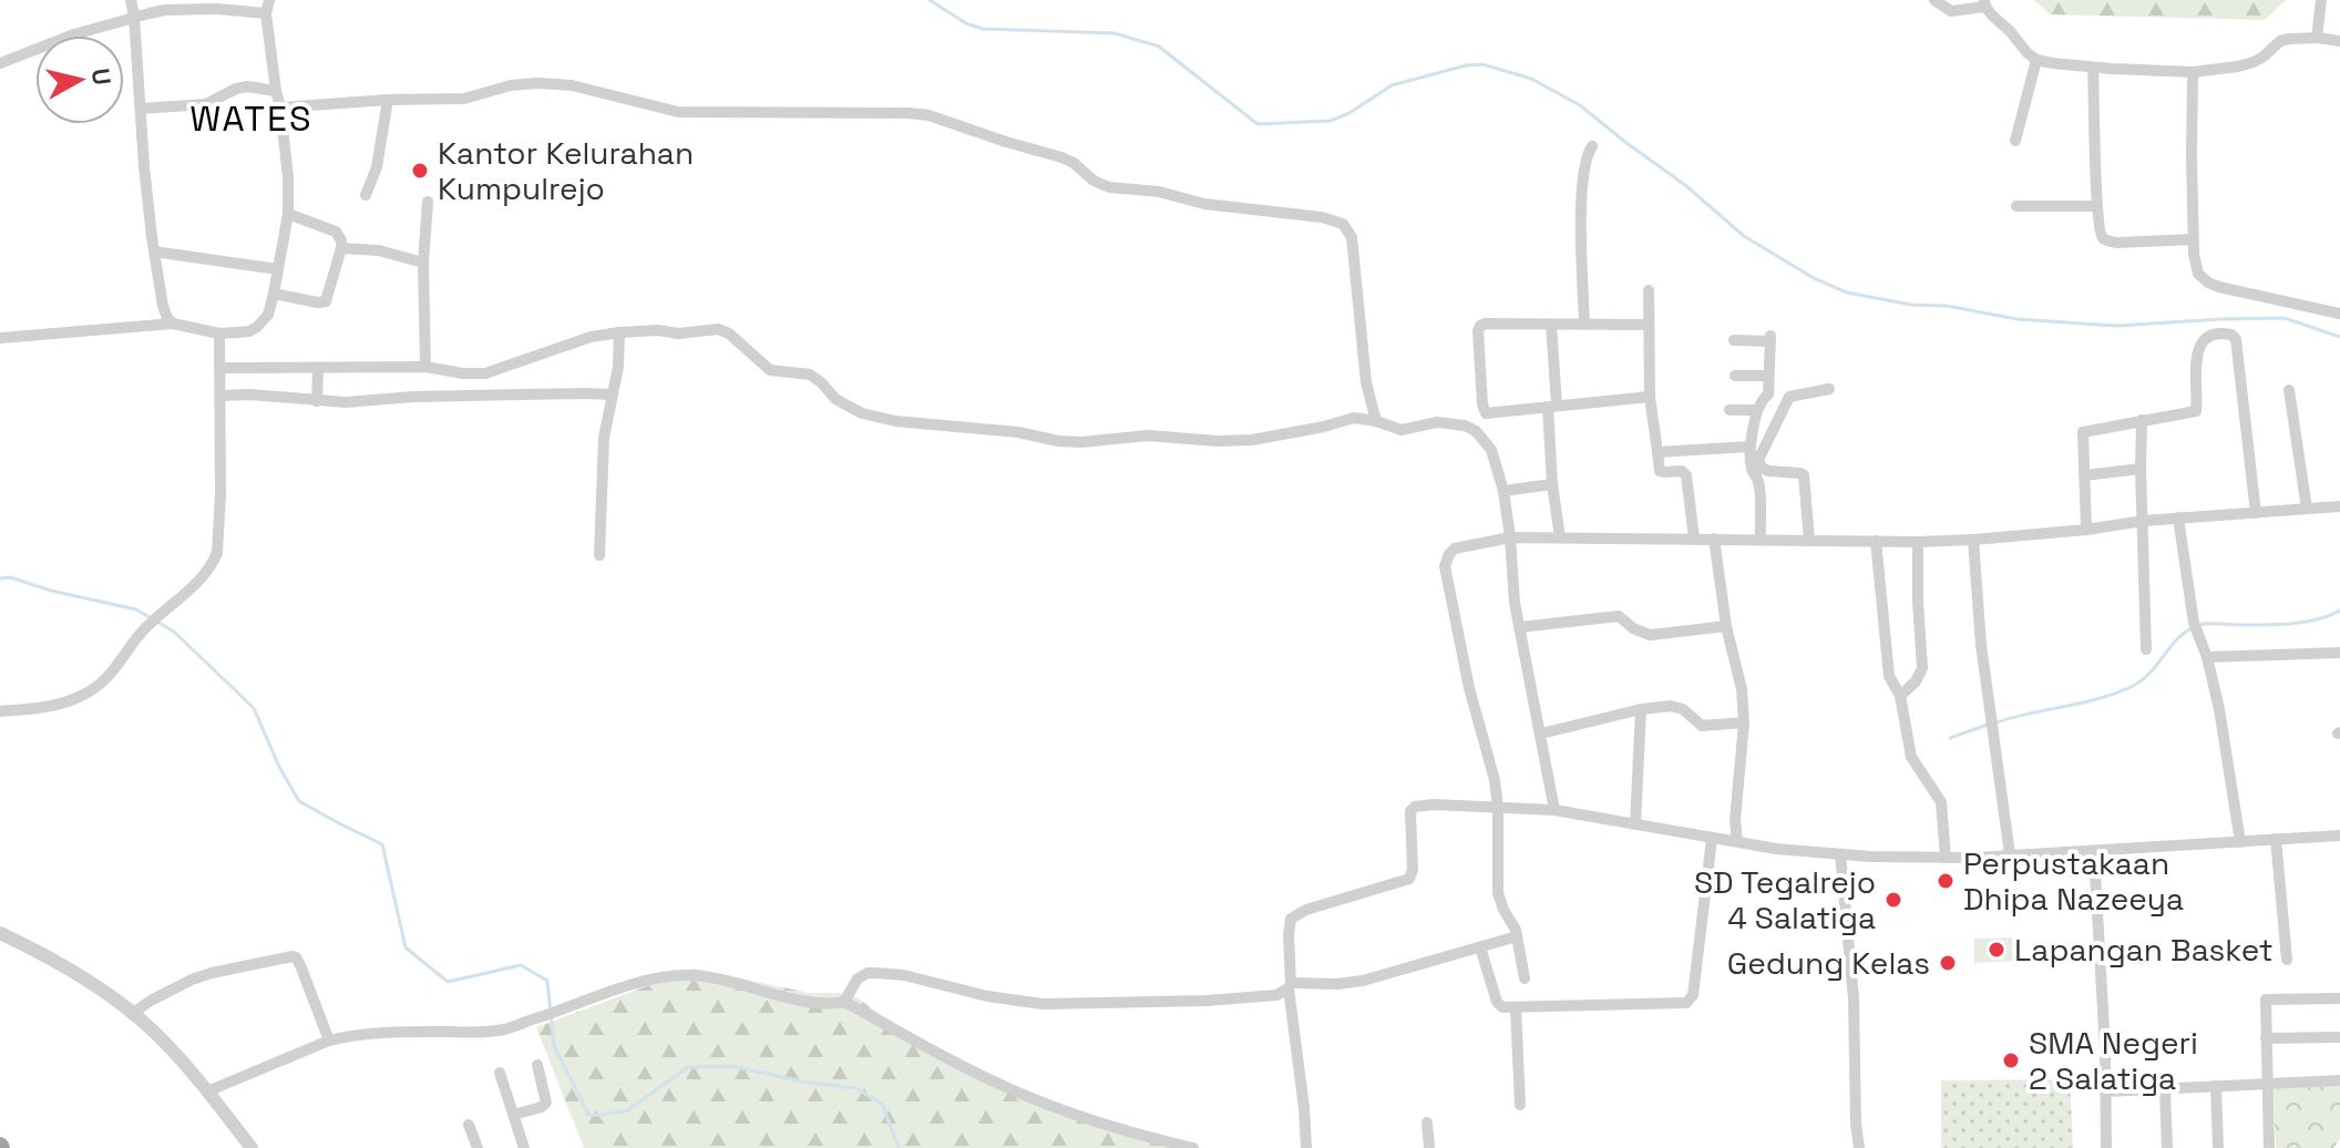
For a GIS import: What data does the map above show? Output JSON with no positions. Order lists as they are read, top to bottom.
{
  "districts": ["WATES"],
  "places": [
    "Kantor Kelurahan Kumpulrejo",
    "Perpustakaan Dhipa Nazeeya",
    "SD Tegalrejo 4 Salatiga",
    "Lapangan Basket",
    "Gedung Kelas",
    "SMA Negeri 2 Salatiga"
  ],
  "north": "right"
}
